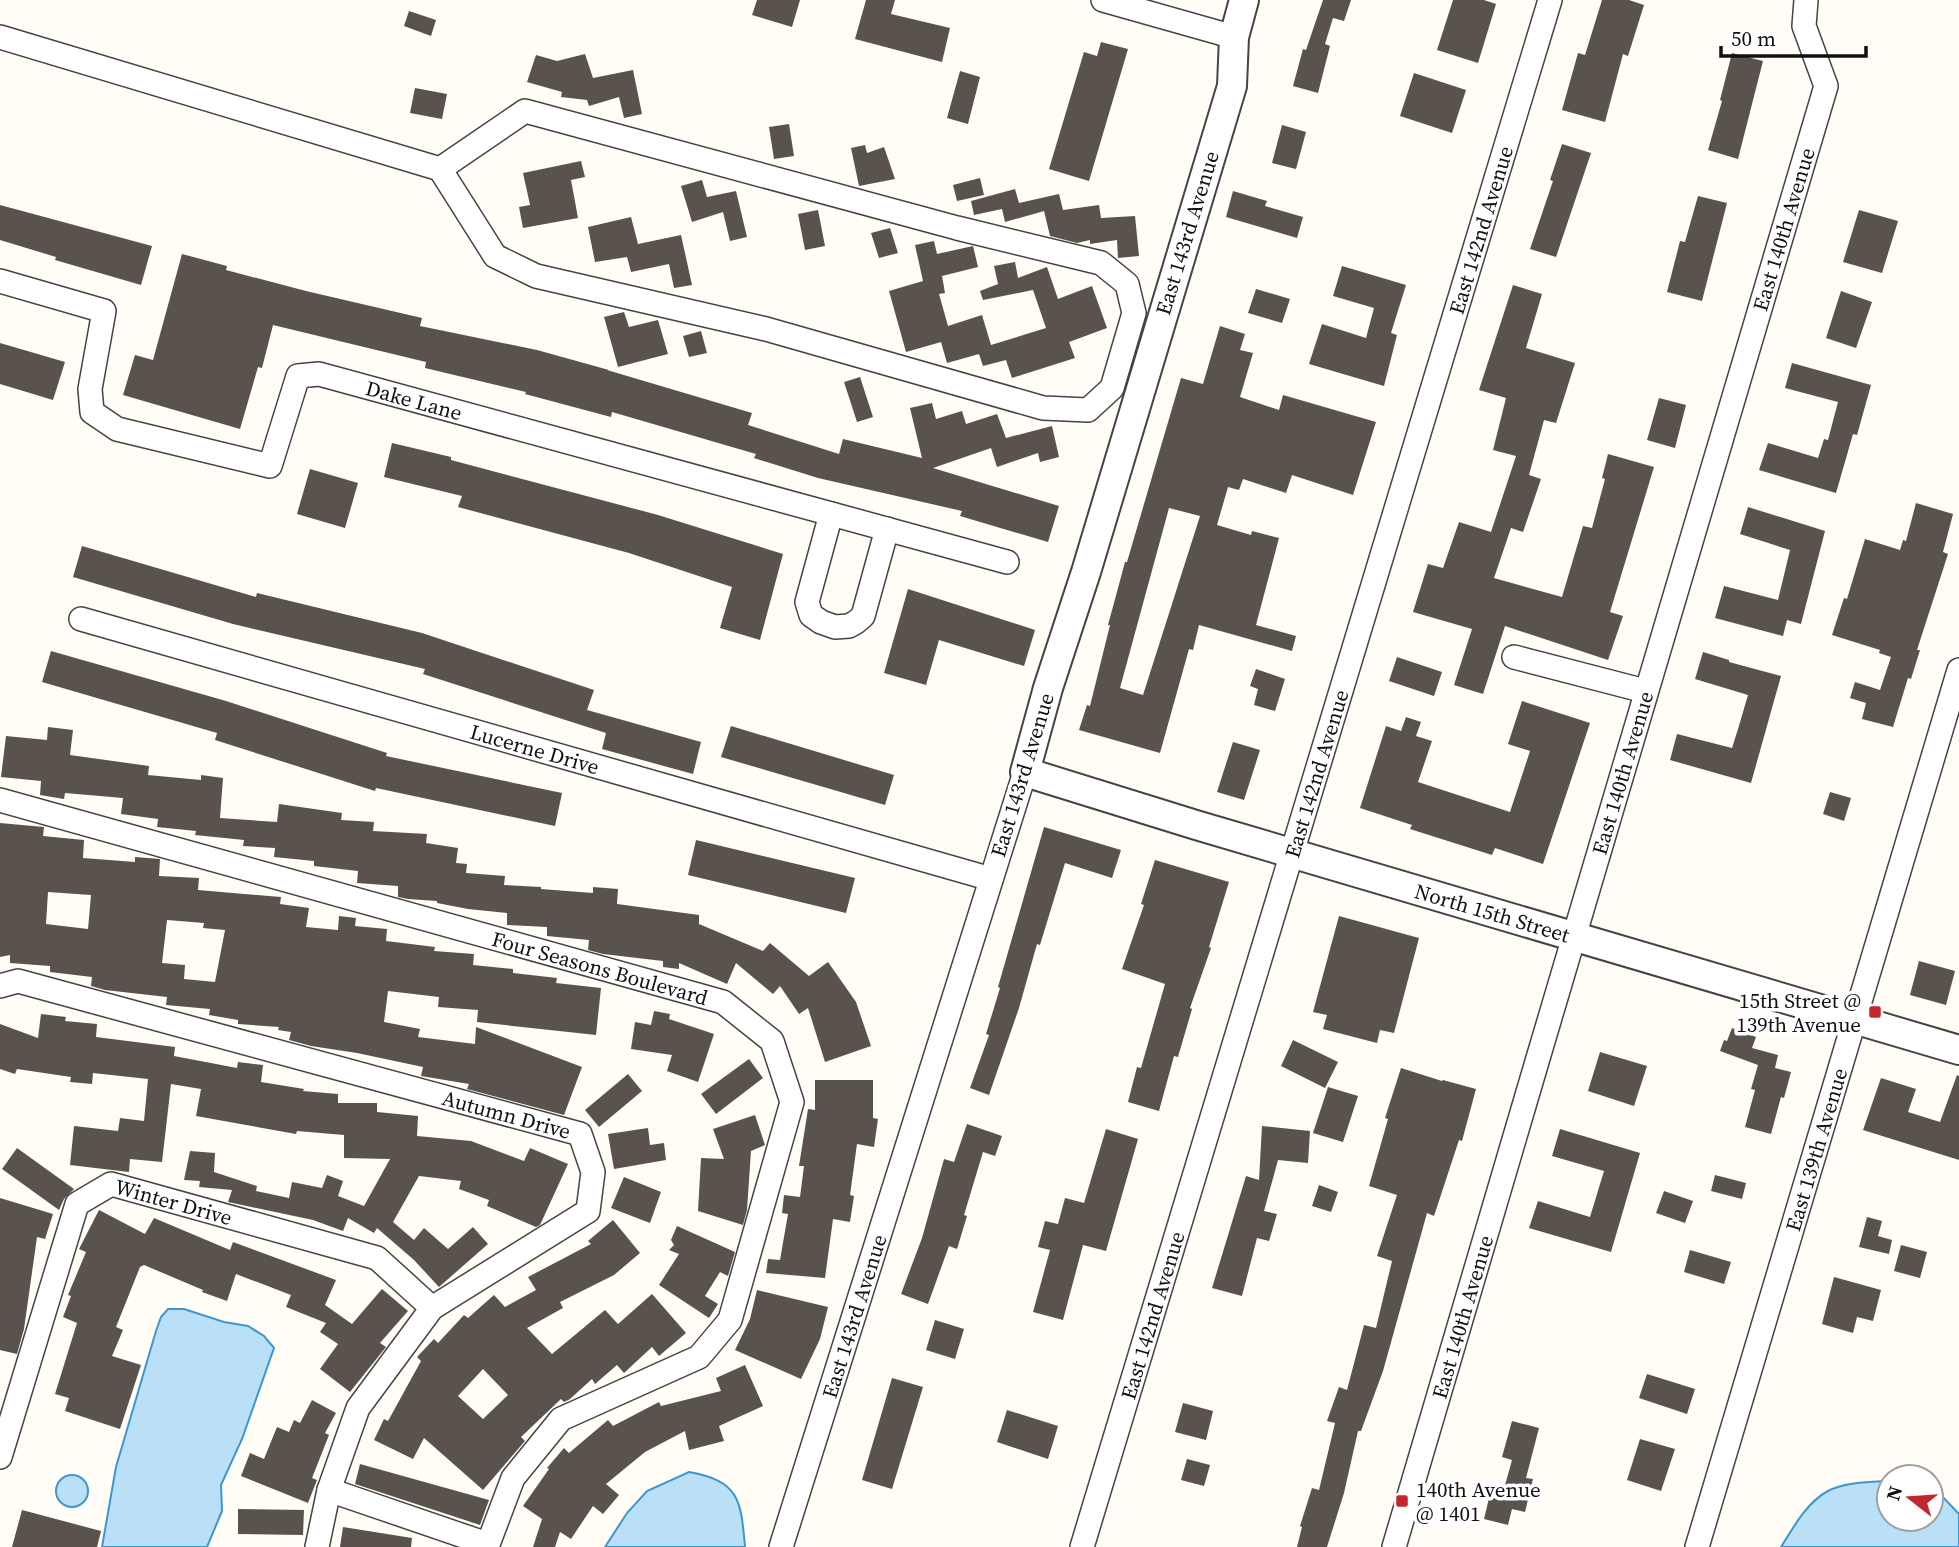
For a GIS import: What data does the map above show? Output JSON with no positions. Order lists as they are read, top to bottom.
{
  "streets": {
    "street": [
      "East 140th Avenue",
      "East 142nd Avenue",
      "East 143rd Avenue",
      "Dake Lane",
      "Lucerne Drive",
      "North 15th Street",
      "Four Seasons Boulevard",
      "Autumn Drive",
      "East 139th Avenue",
      "Winter Drive"
    ]
  },
  "crossings": [
    ["East 140th Avenue", "North 15th Street"],
    ["East 142nd Avenue", "North 15th Street"],
    ["East 143rd Avenue", "Lucerne Drive"],
    ["East 143rd Avenue", "North 15th Street"],
    ["North 15th Street", "East 139th Avenue"],
    ["Autumn Drive", "Winter Drive"]
  ],
  "places": {
    "transit": ["15th Street @ 139th Avenue", "140th Avenue @ 1401"]
  },
  "scale_bar": "50 m",
  "north": "left"
}
